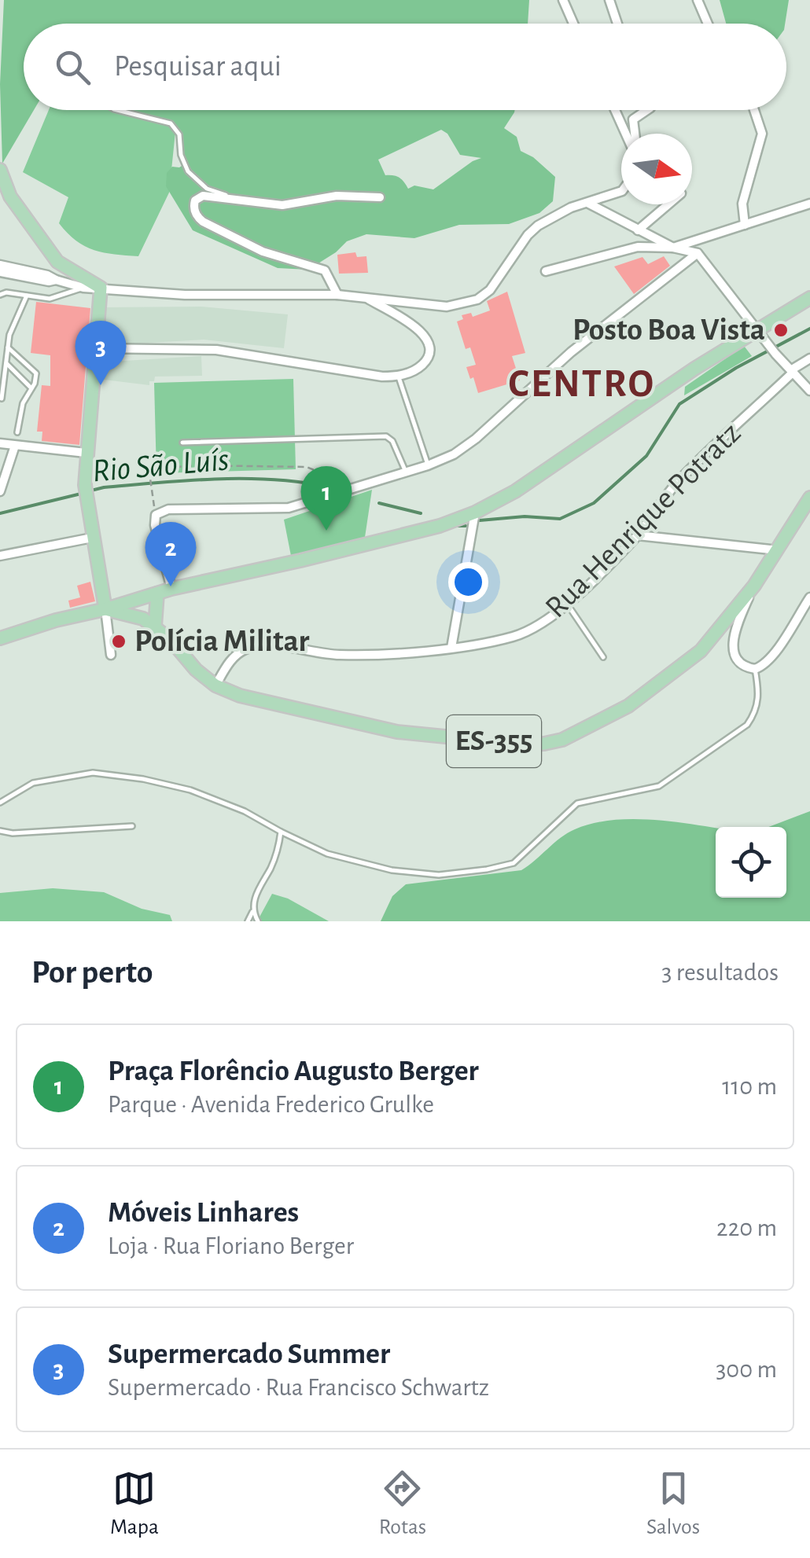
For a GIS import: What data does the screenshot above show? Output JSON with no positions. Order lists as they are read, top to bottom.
{
  "streets": {
    "main road": ["ES-355"],
    "street": ["Rua Henrique Potratz"]
  },
  "crossings": [
    ["Rua Henrique Potratz", "ES-355"]
  ],
  "districts": ["CENTRO"],
  "water": ["Rio São Luís"],
  "places": ["Posto Boa Vista", "Polícia Militar"],
  "north": "right",
  "page": {
    "search": "Pesquisar aqui",
    "pins": ["3", "1", "2"],
    "heading": ["Por perto", "3 resultados"],
    "list": [
      {
        "mark": "1",
        "name": "Praça Florêncio Augusto Berger",
        "note": "Parque · Avenida Frederico Grulke",
        "value": "110 m"
      },
      {
        "mark": "2",
        "name": "Móveis Linhares",
        "note": "Loja · Rua Floriano Berger",
        "value": "220 m"
      },
      {
        "mark": "3",
        "name": "Supermercado Summer",
        "note": "Supermercado · Rua Francisco Schwartz",
        "value": "300 m"
      }
    ],
    "nav": ["Mapa", "Rotas", "Salvos"]
  }
}
